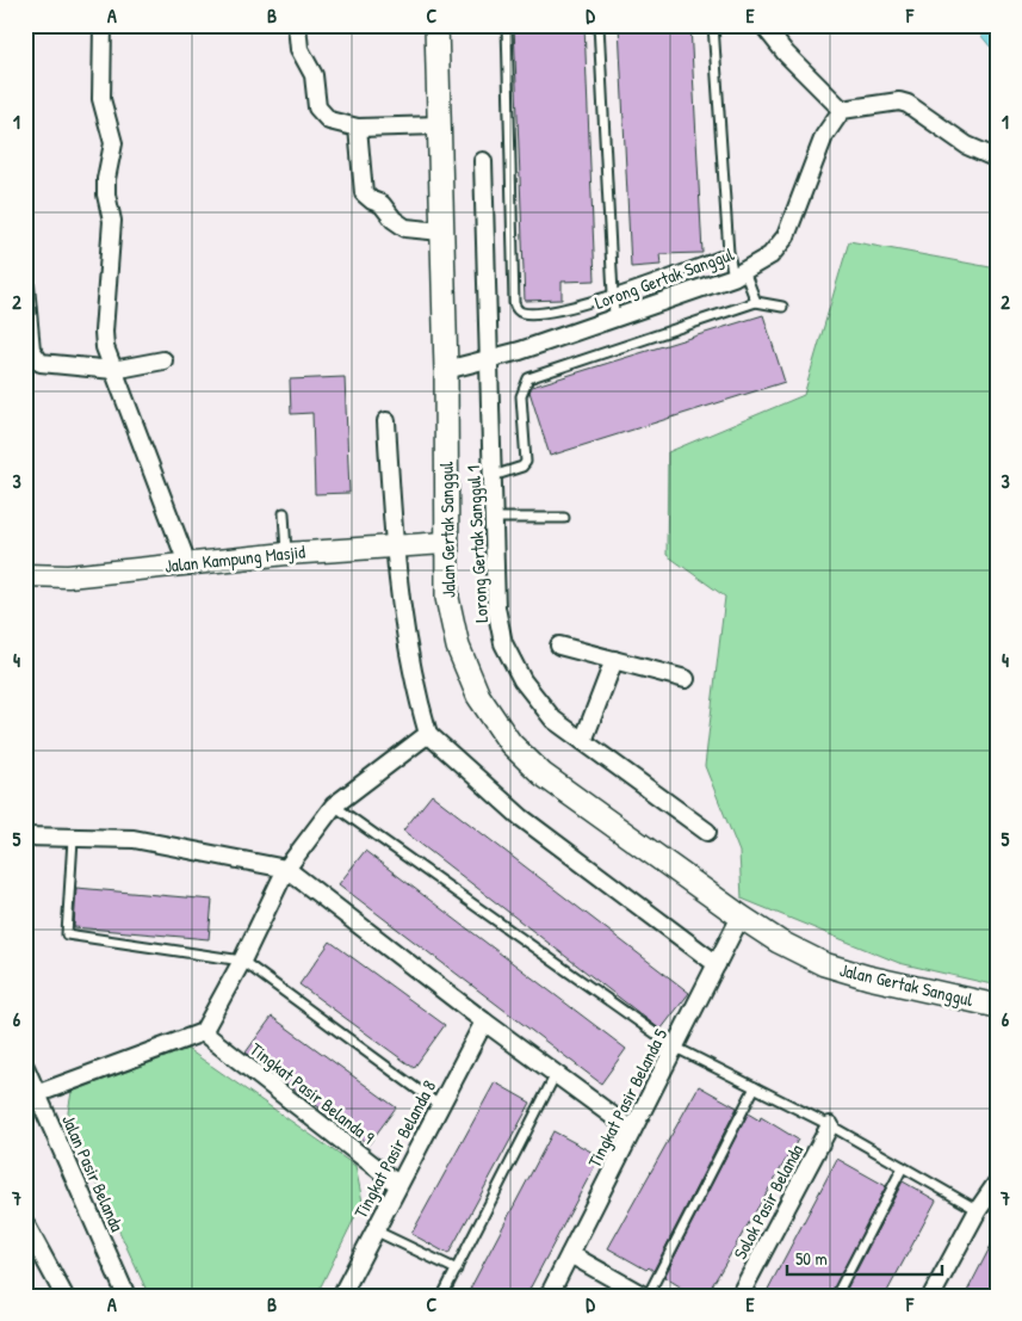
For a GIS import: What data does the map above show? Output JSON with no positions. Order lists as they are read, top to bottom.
{
  "streets": {
    "main road": ["Jalan Gertak Sanggul"],
    "street": [
      "Lorong Gertak Sanggul",
      "Lorong Gertak Sanggul 1",
      "Jalan Kampung Masjid",
      "Tingkat Pasir Belanda 9",
      "Tingkat Pasir Belanda 5",
      "Tingkat Pasir Belanda 8",
      "Jalan Pasir Belanda",
      "Solok Pasir Belanda"
    ]
  },
  "crossings": [
    ["Lorong Gertak Sanggul", "Jalan Gertak Sanggul"],
    ["Lorong Gertak Sanggul", "Lorong Gertak Sanggul 1"],
    ["Jalan Gertak Sanggul", "Jalan Kampung Masjid"],
    ["Jalan Gertak Sanggul", "Tingkat Pasir Belanda 5"],
    ["Tingkat Pasir Belanda 9", "Tingkat Pasir Belanda 8"]
  ],
  "scale_bar": "50 m",
  "grid": {
    "columns": [
      "A",
      "B",
      "C",
      "D",
      "E",
      "F"
    ],
    "rows": [
      "1",
      "2",
      "3",
      "4",
      "5",
      "6",
      "7"
    ]
  }
}
